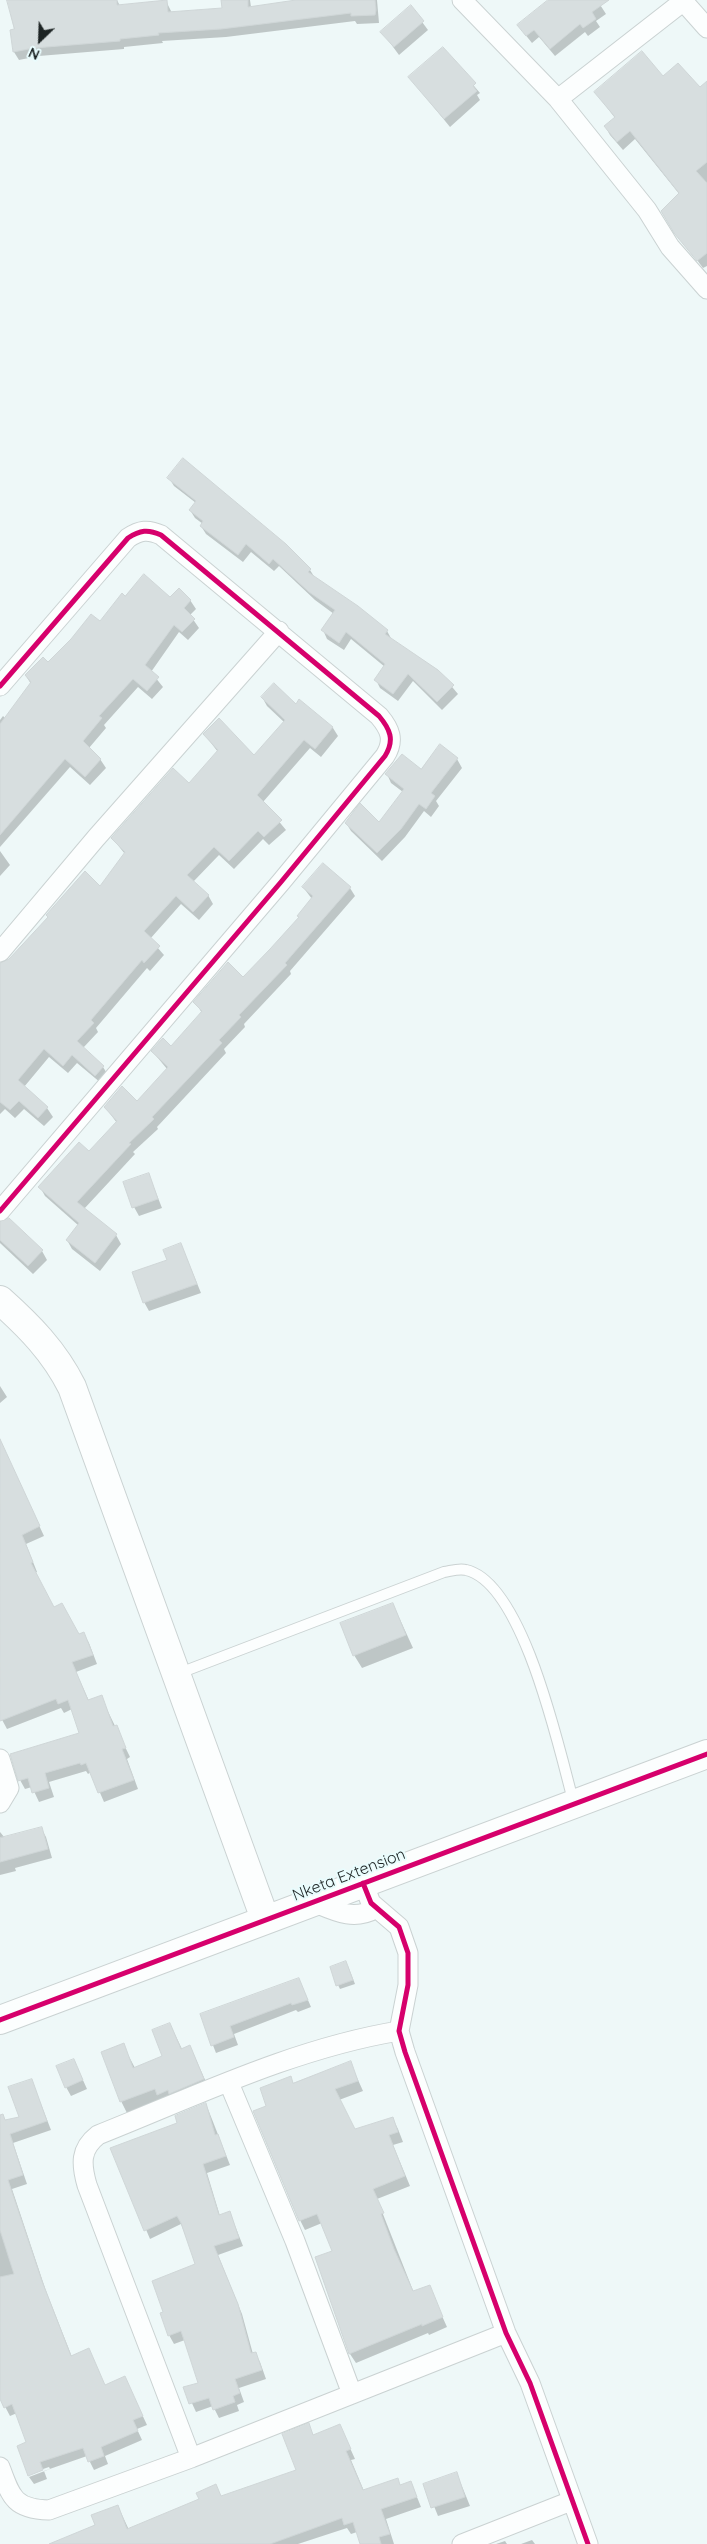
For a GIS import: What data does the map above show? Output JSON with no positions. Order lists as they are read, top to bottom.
{
  "streets": {
    "street": ["Nketa Extension"]
  },
  "north": "bottom left"
}
